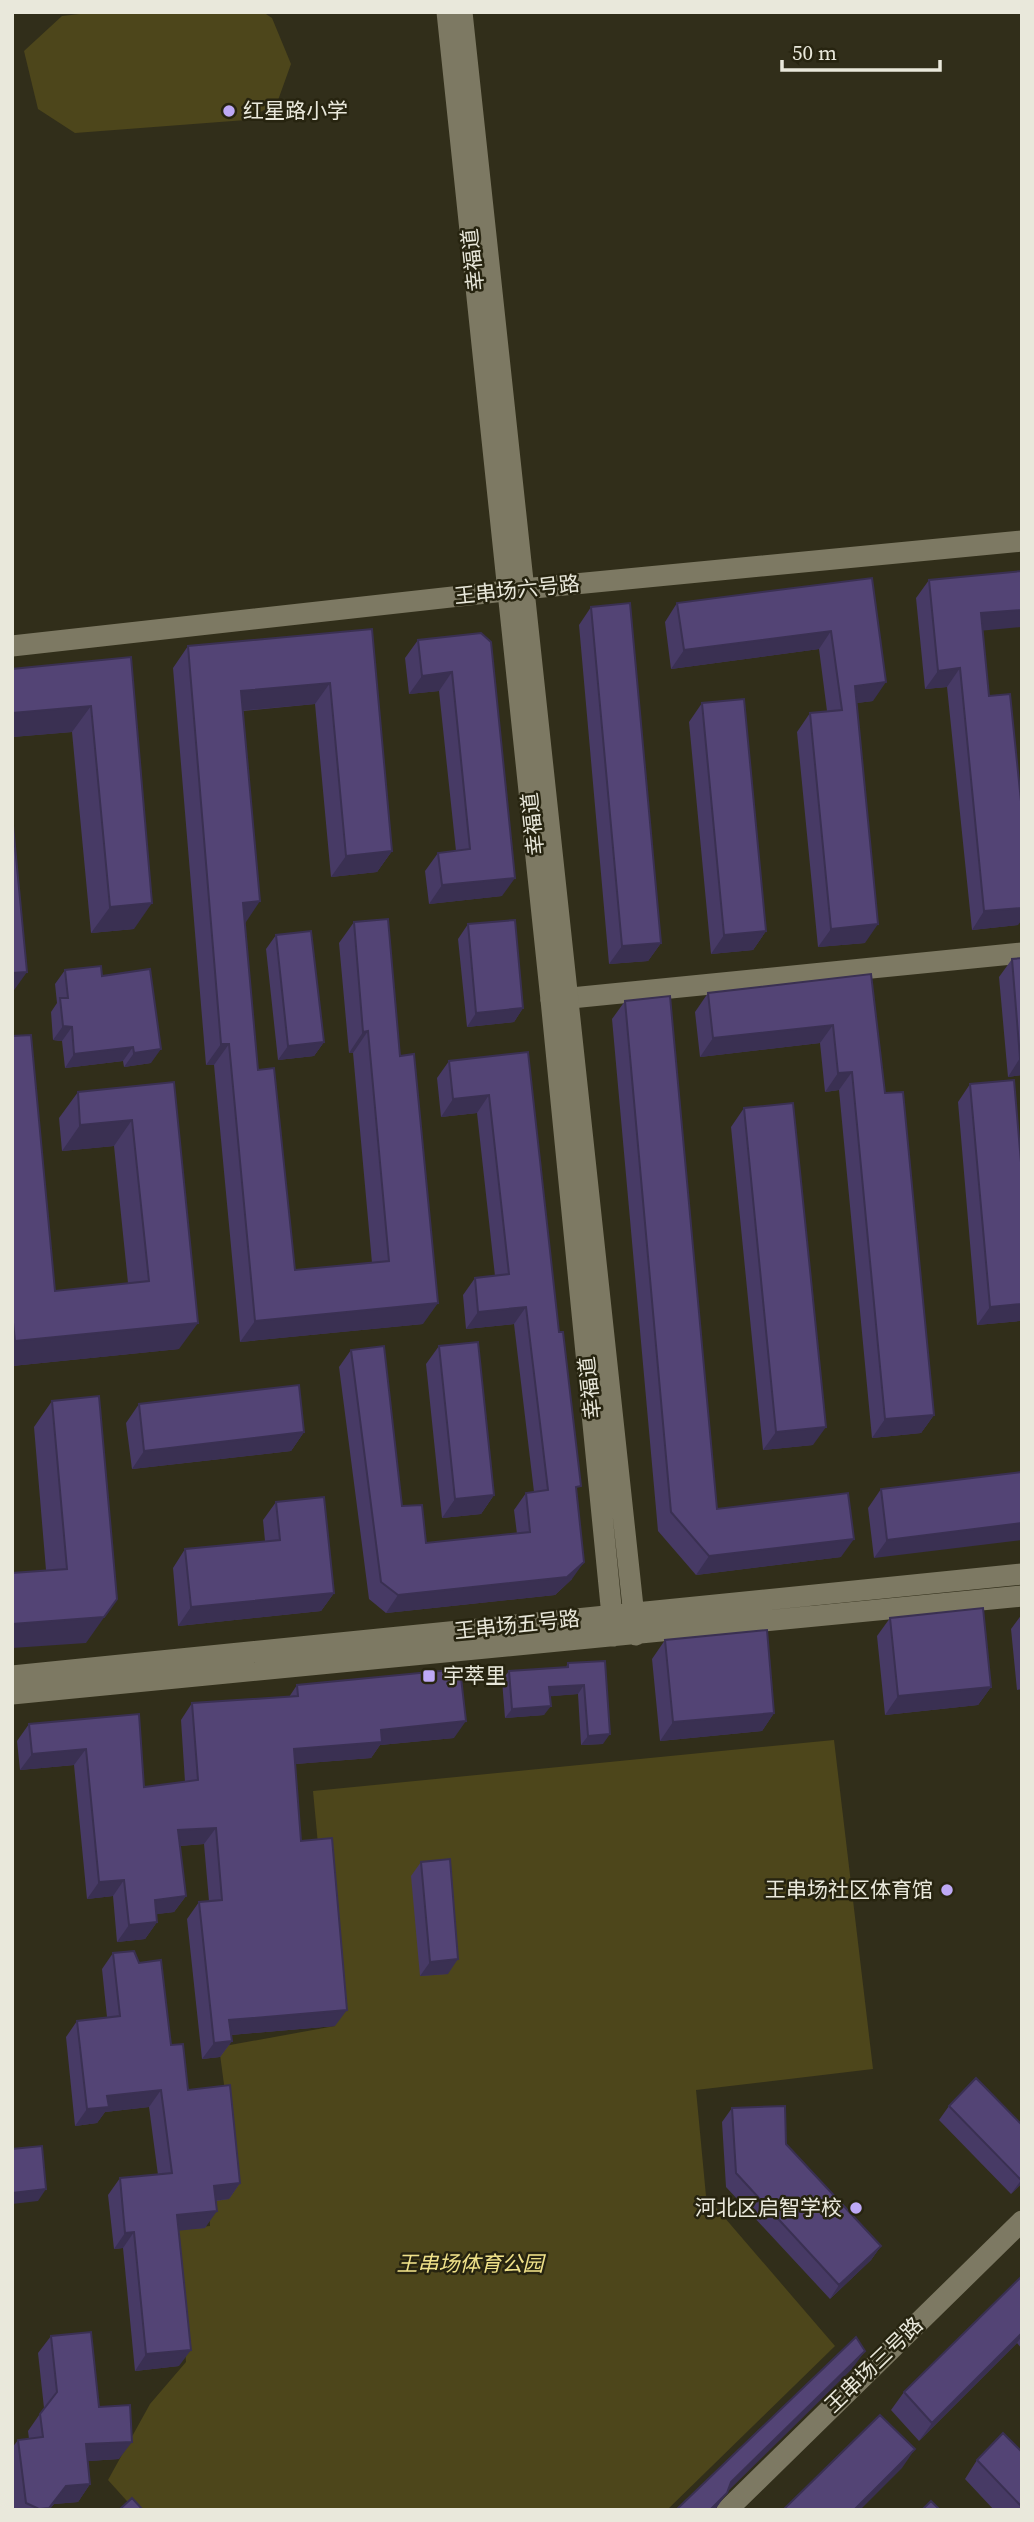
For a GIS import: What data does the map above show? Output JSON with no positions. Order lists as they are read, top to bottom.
{
  "streets": {
    "street": [
      "幸福道",
      "王串场六号路",
      "王串场五号路",
      "王串场三号路"
    ]
  },
  "crossings": [
    ["幸福道", "王串场六号路"],
    ["幸福道", "王串场五号路"]
  ],
  "parks": ["王串场体育公园"],
  "places": {
    "other": ["红星路小学", "王串场社区体育馆", "河北区启智学校"],
    "transit": ["宇萃里"]
  },
  "scale_bar": "50 m"
}
